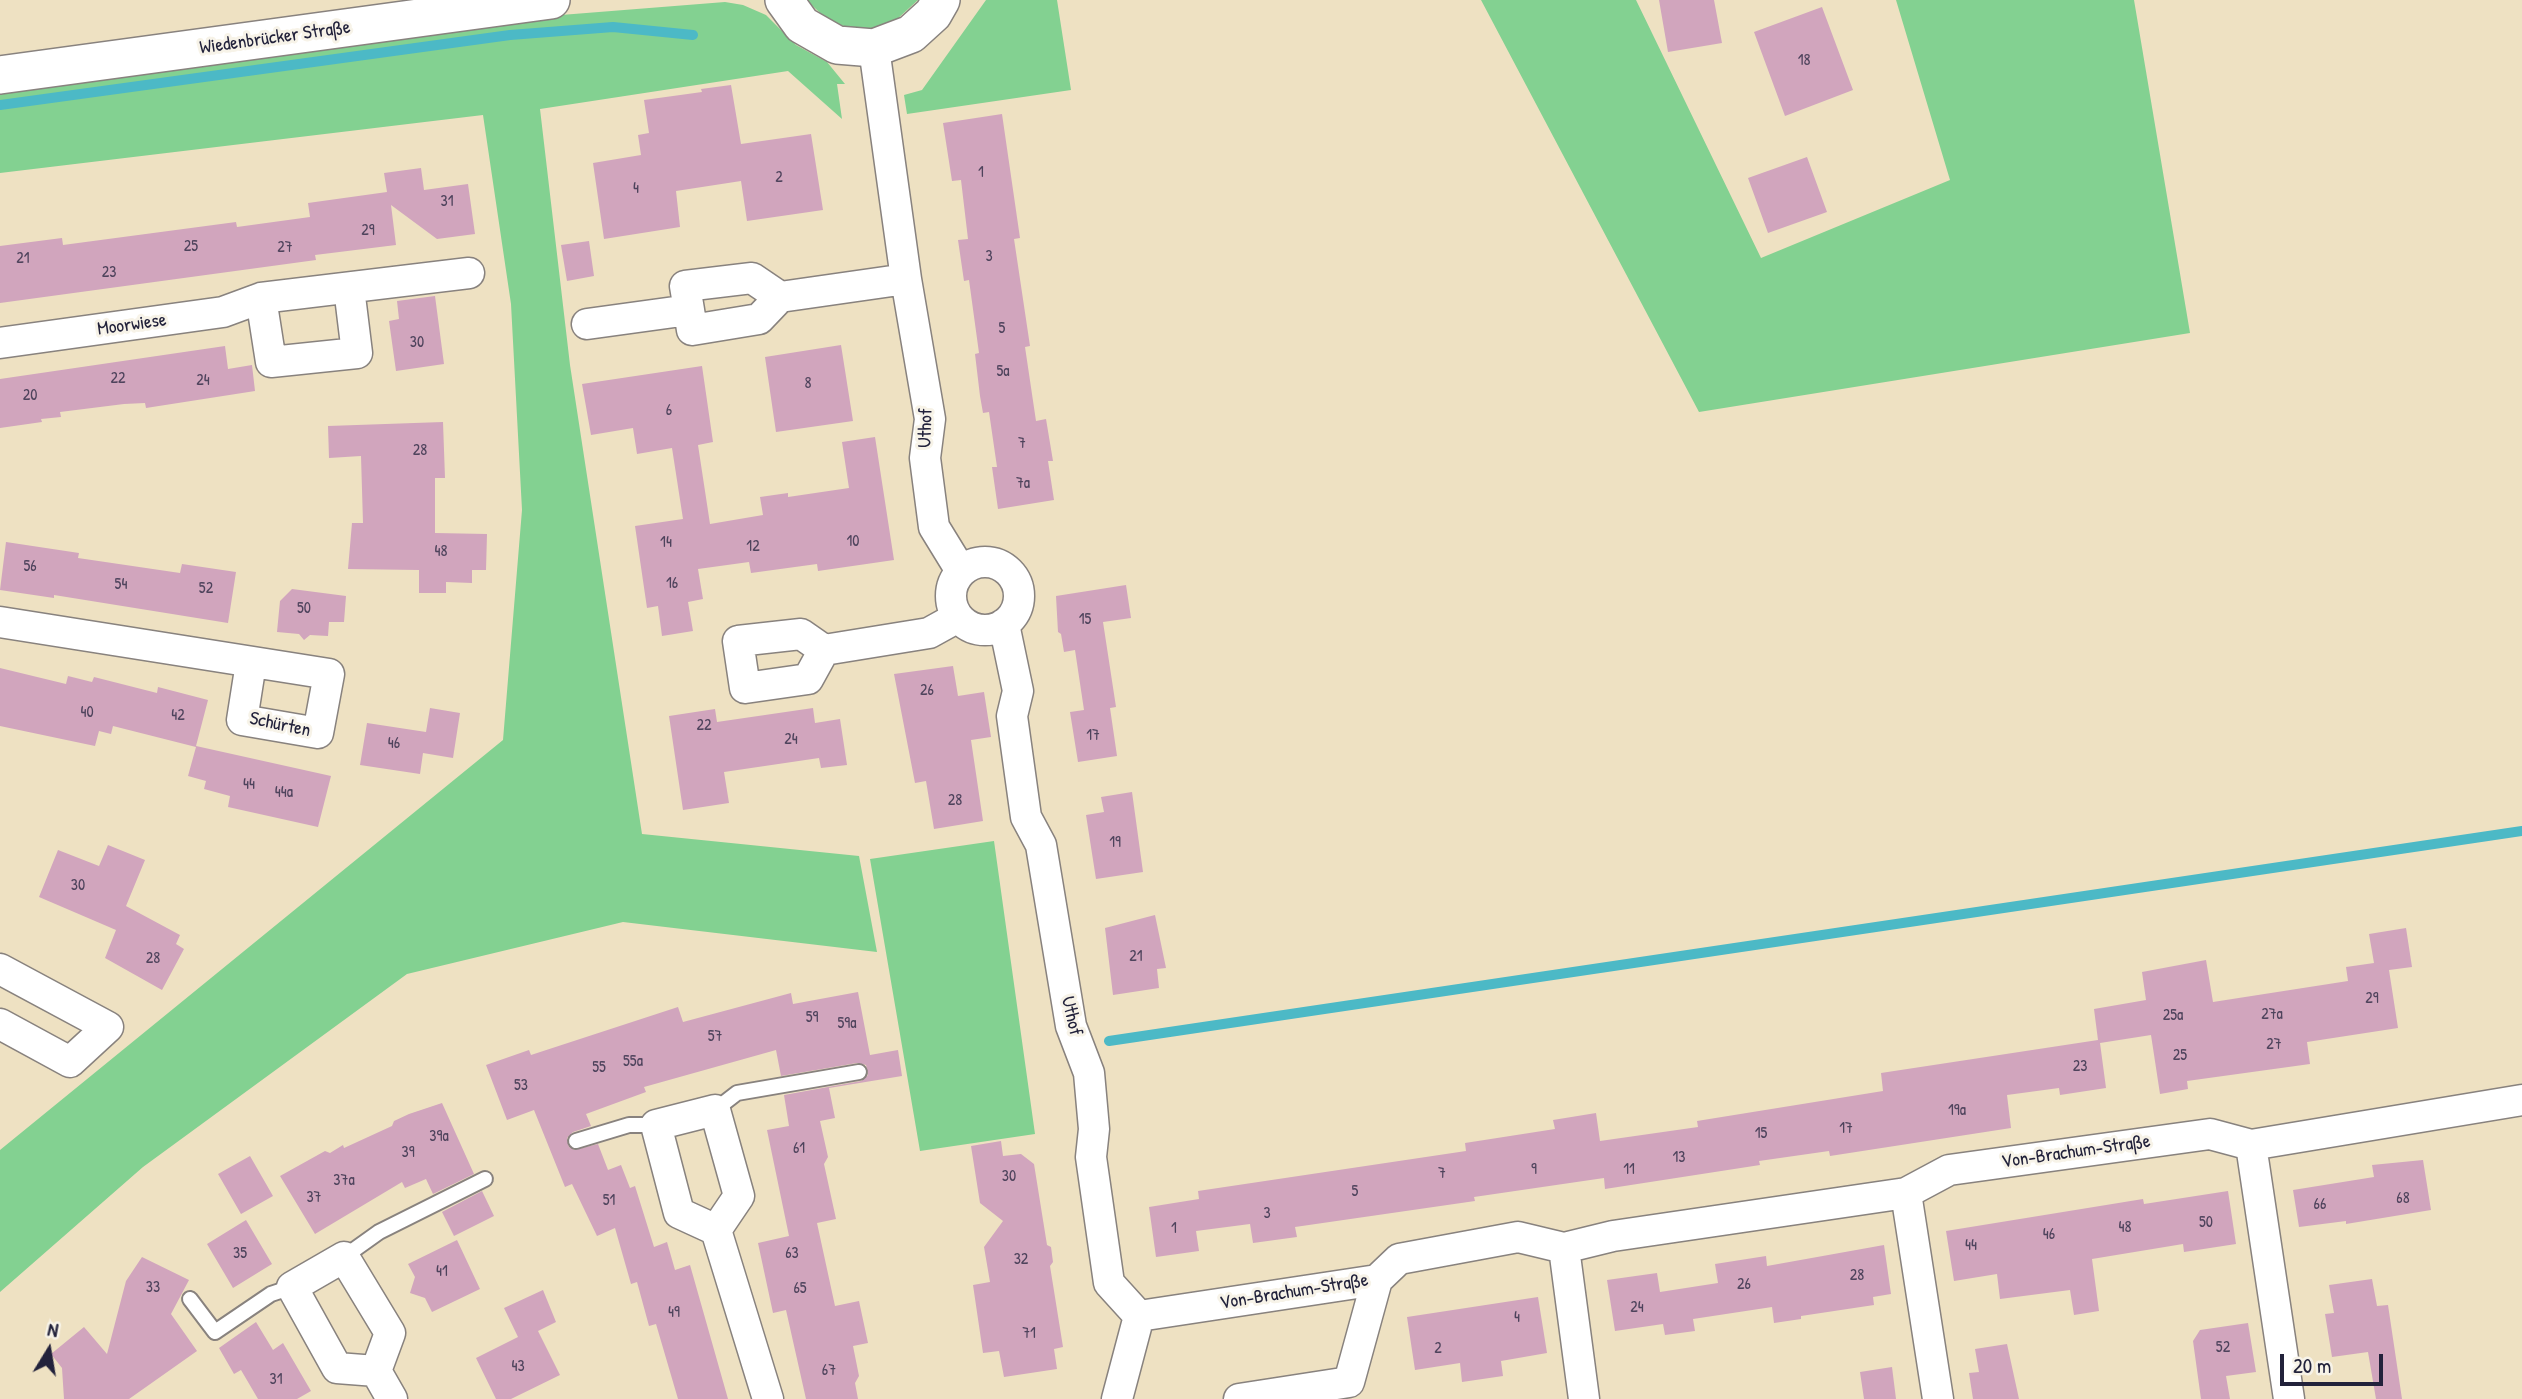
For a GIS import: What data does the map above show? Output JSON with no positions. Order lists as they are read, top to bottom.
{
  "streets": {
    "street": [
      "Wiedenbrücker Straße",
      "Moorwiese",
      "Uthof",
      "Von-Brachum-Straße"
    ]
  },
  "crossings": [
    ["Uthof", "Von-Brachum-Straße"]
  ],
  "house_numbers": [
    "18",
    "1",
    "2",
    "4",
    "31",
    "29",
    "25",
    "27",
    "3",
    "21",
    "23",
    "5",
    "30",
    "5a",
    "22",
    "24",
    "8",
    "20",
    "6",
    "7",
    "28",
    "7a",
    "10",
    "14",
    "12",
    "48",
    "56",
    "16",
    "54",
    "52",
    "50",
    "15",
    "26",
    "40",
    "42",
    "22",
    "17",
    "24",
    "46",
    "44",
    "44a",
    "28",
    "19",
    "30",
    "21",
    "28",
    "29",
    "27a",
    "25a",
    "59",
    "59a",
    "57",
    "27",
    "25",
    "55a",
    "23",
    "55",
    "53",
    "19a",
    "17",
    "15",
    "39a",
    "61",
    "39",
    "13",
    "9",
    "11",
    "7",
    "30",
    "37a",
    "5",
    "37",
    "68",
    "51",
    "66",
    "3",
    "50",
    "48",
    "1",
    "46",
    "44",
    "35",
    "63",
    "32",
    "41",
    "28",
    "26",
    "33",
    "65",
    "24",
    "49",
    "4",
    "71",
    "52",
    "2",
    "43",
    "67",
    "31"
  ],
  "scale_bar": "20 m",
  "north": "top"
}
